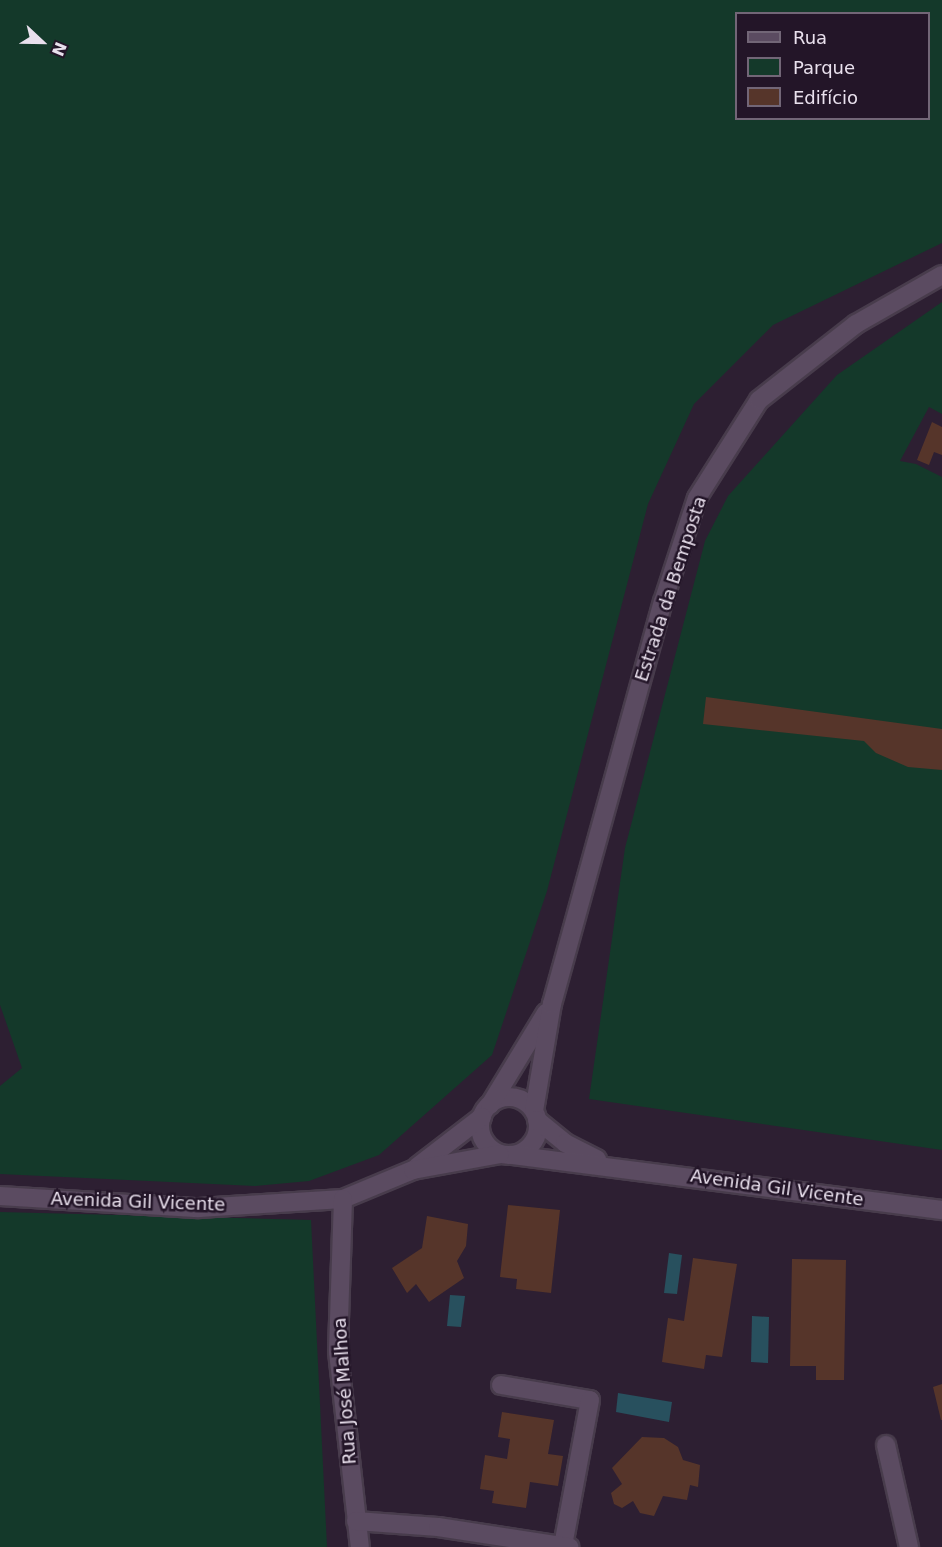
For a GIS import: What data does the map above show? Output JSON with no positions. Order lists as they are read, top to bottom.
{
  "streets": {
    "street": ["Estrada da Bemposta", "Avenida Gil Vicente", "Rua José Malhoa"]
  },
  "crossings": [
    ["Avenida Gil Vicente", "Rua José Malhoa"]
  ],
  "legend": ["Rua", "Parque", "Edifício"],
  "north": "right"
}
